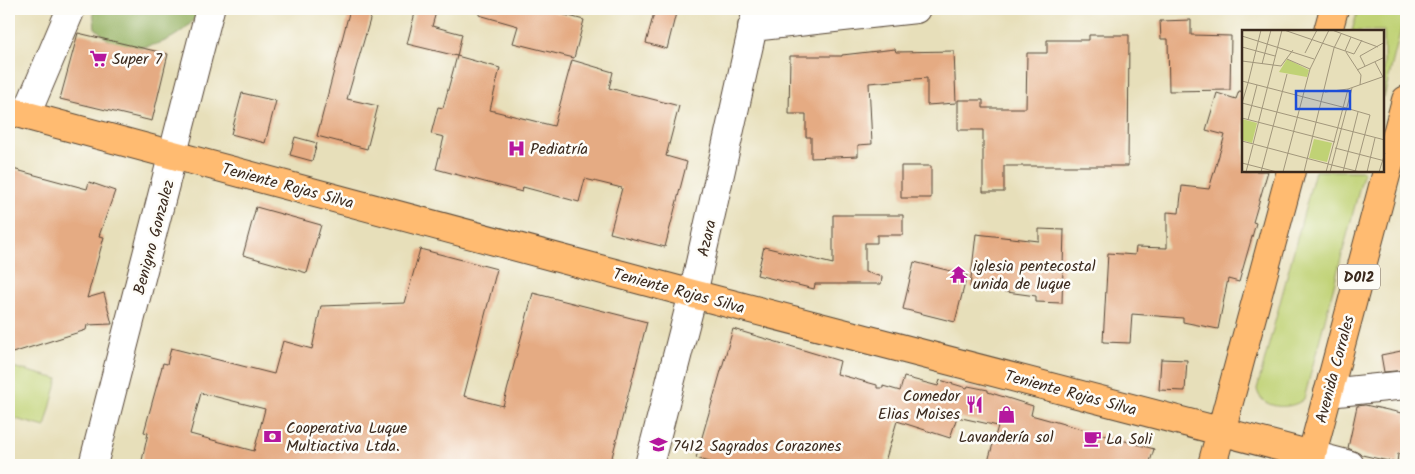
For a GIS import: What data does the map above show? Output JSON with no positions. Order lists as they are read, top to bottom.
{
  "streets": {
    "main road": ["Teniente Rojas Silva", "D012", "Avenida Corrales"],
    "street": ["Benigno Gonzalez", "Azara"]
  },
  "crossings": [
    ["Teniente Rojas Silva", "Benigno Gonzalez"],
    ["Teniente Rojas Silva", "Azara"],
    ["Teniente Rojas Silva", "Avenida Corrales"]
  ],
  "places": {
    "supermarket": ["Super 7"],
    "hospital": ["Pediatría"],
    "temple": ["iglesia pentecostal unida de luque"],
    "restaurant": ["Comedor Elias Moises"],
    "shop": ["Lavandería sol"],
    "bank": ["Cooperativa Luque Multiactiva Ltda."],
    "cafe": ["La Soli"],
    "school or university": ["7412 Sagrados Corazones"]
  }
}
